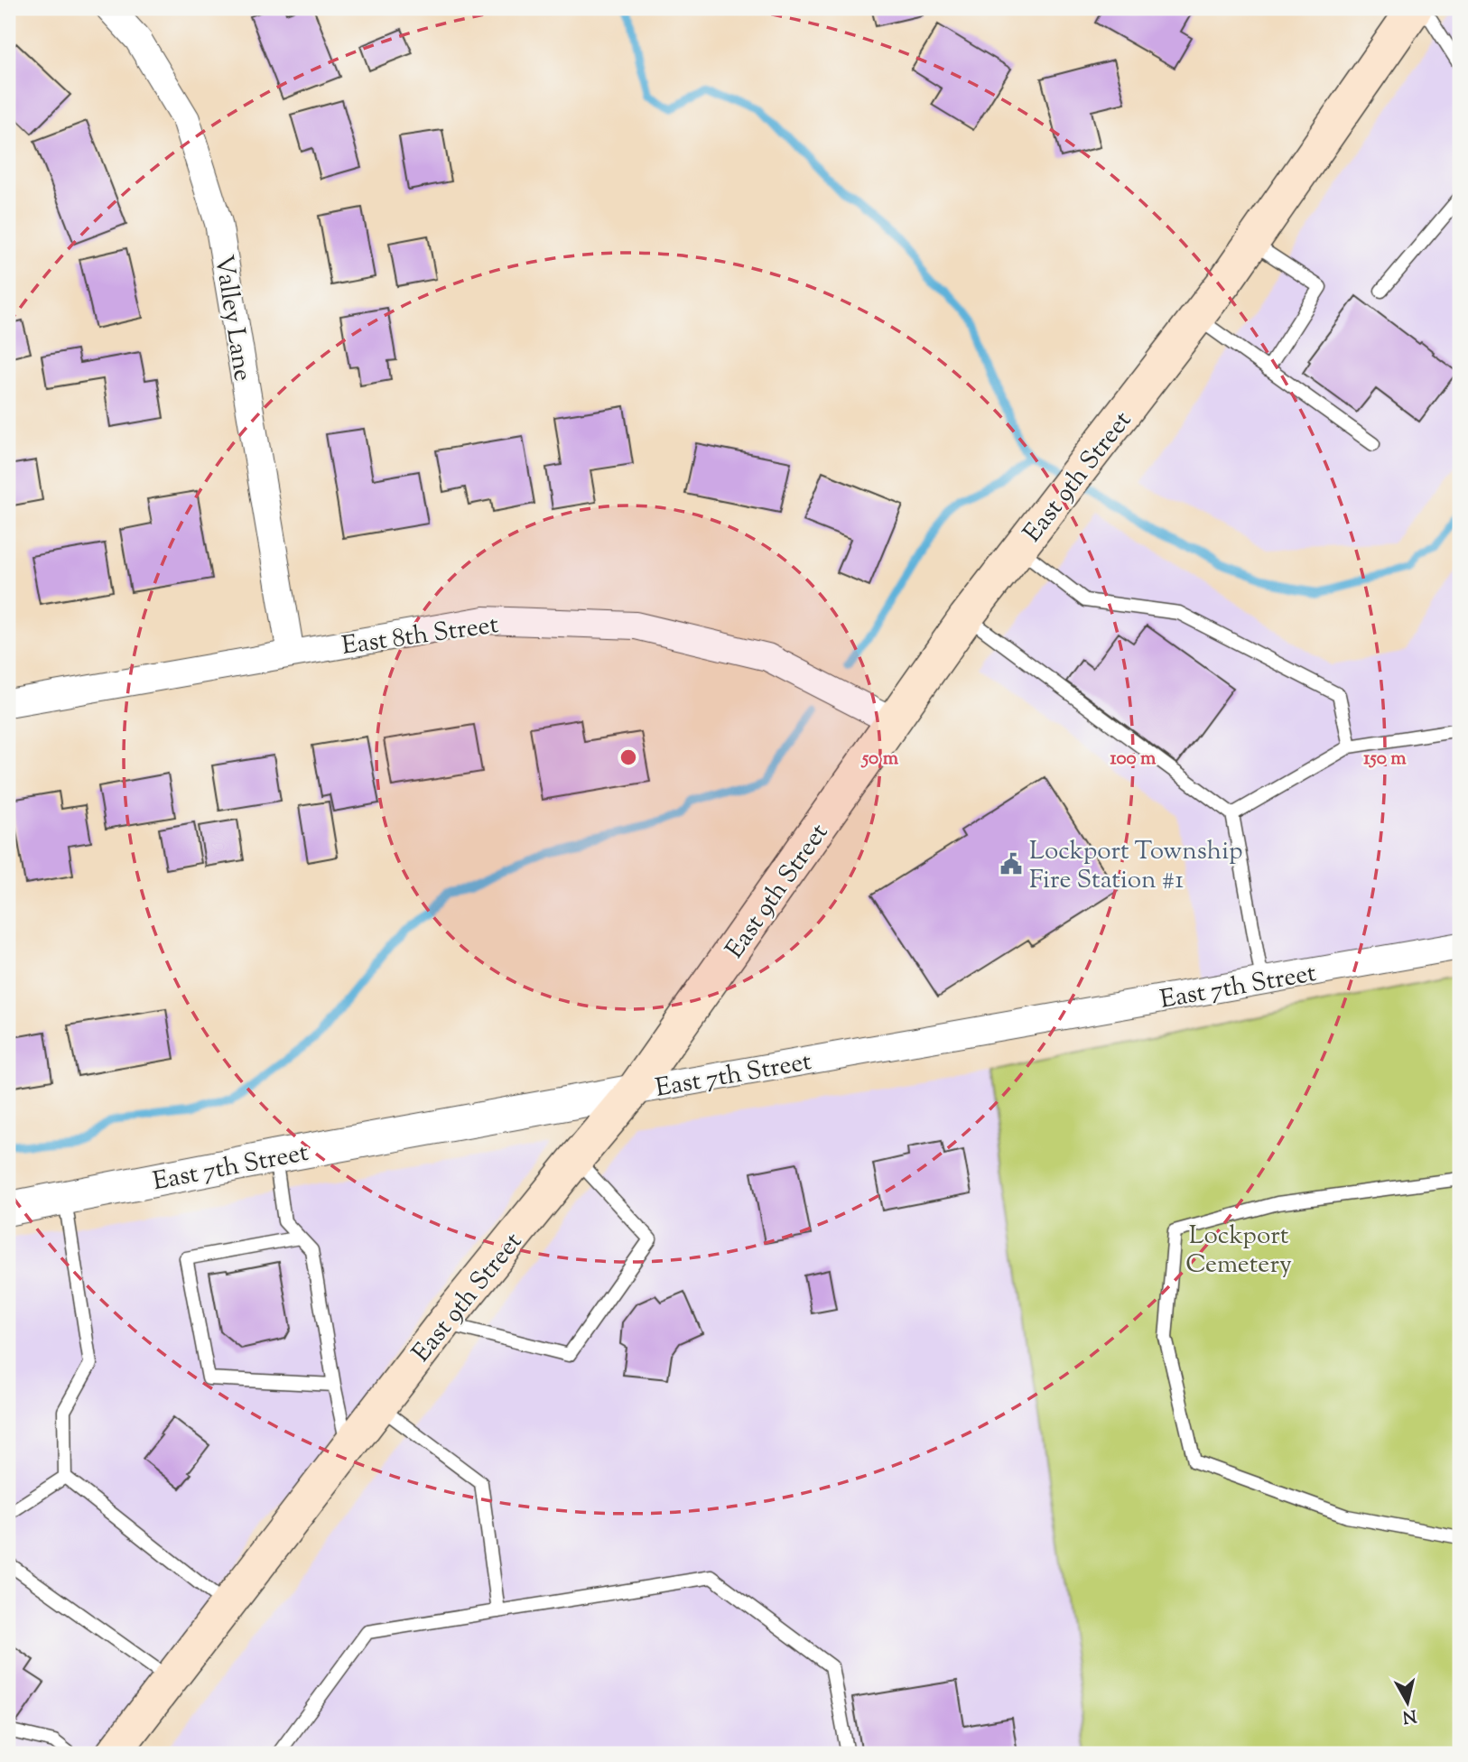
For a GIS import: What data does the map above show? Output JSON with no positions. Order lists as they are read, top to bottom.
{
  "streets": {
    "main road": ["East 9th Street"],
    "street": ["Valley Lane", "East 8th Street", "East 7th Street"]
  },
  "crossings": [
    ["Valley Lane", "East 8th Street"],
    ["East 9th Street", "East 8th Street"],
    ["East 9th Street", "East 7th Street"]
  ],
  "parks": ["Lockport Cemetery"],
  "places": {
    "public building": ["Lockport Township Fire Station #1"]
  },
  "north": "bottom",
  "rings": ["50 m", "100 m", "150 m"]
}
